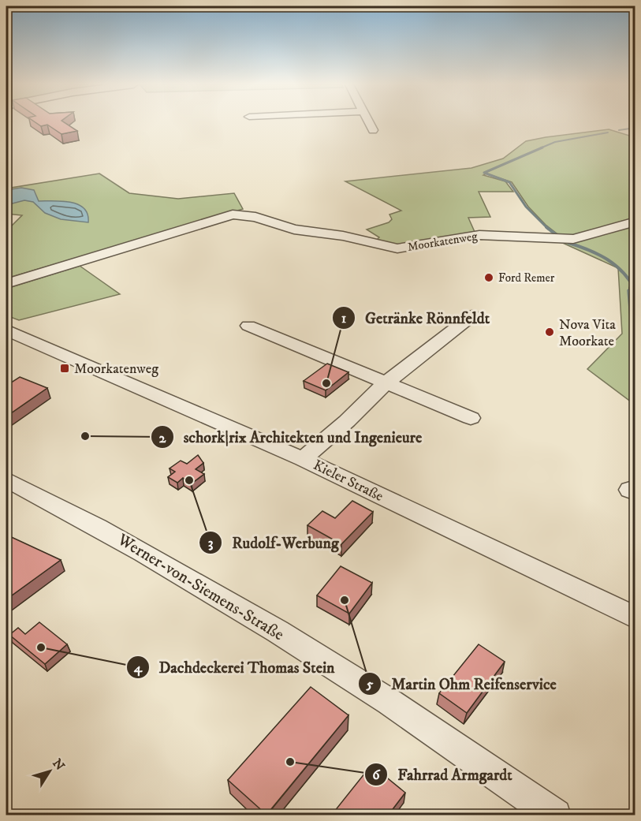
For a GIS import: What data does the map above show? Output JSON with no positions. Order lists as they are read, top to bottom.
{
  "streets": {
    "street": ["Moorkatenweg", "Kieler Straße", "Werner-von-Siemens-Straße"]
  },
  "places": {
    "other": [
      "Ford Remer",
      "Nova Vita Moorkate",
      "Getränke Rönnfeldt",
      "schork|rix Architekten und Ingenieure",
      "Rudolf-Werbung",
      "Martin Ohm Reifenservice",
      "Dachdeckerei Thomas Stein",
      "Fahrrad Armgardt"
    ],
    "transit": ["Moorkatenweg"]
  },
  "north": "top right"
}
